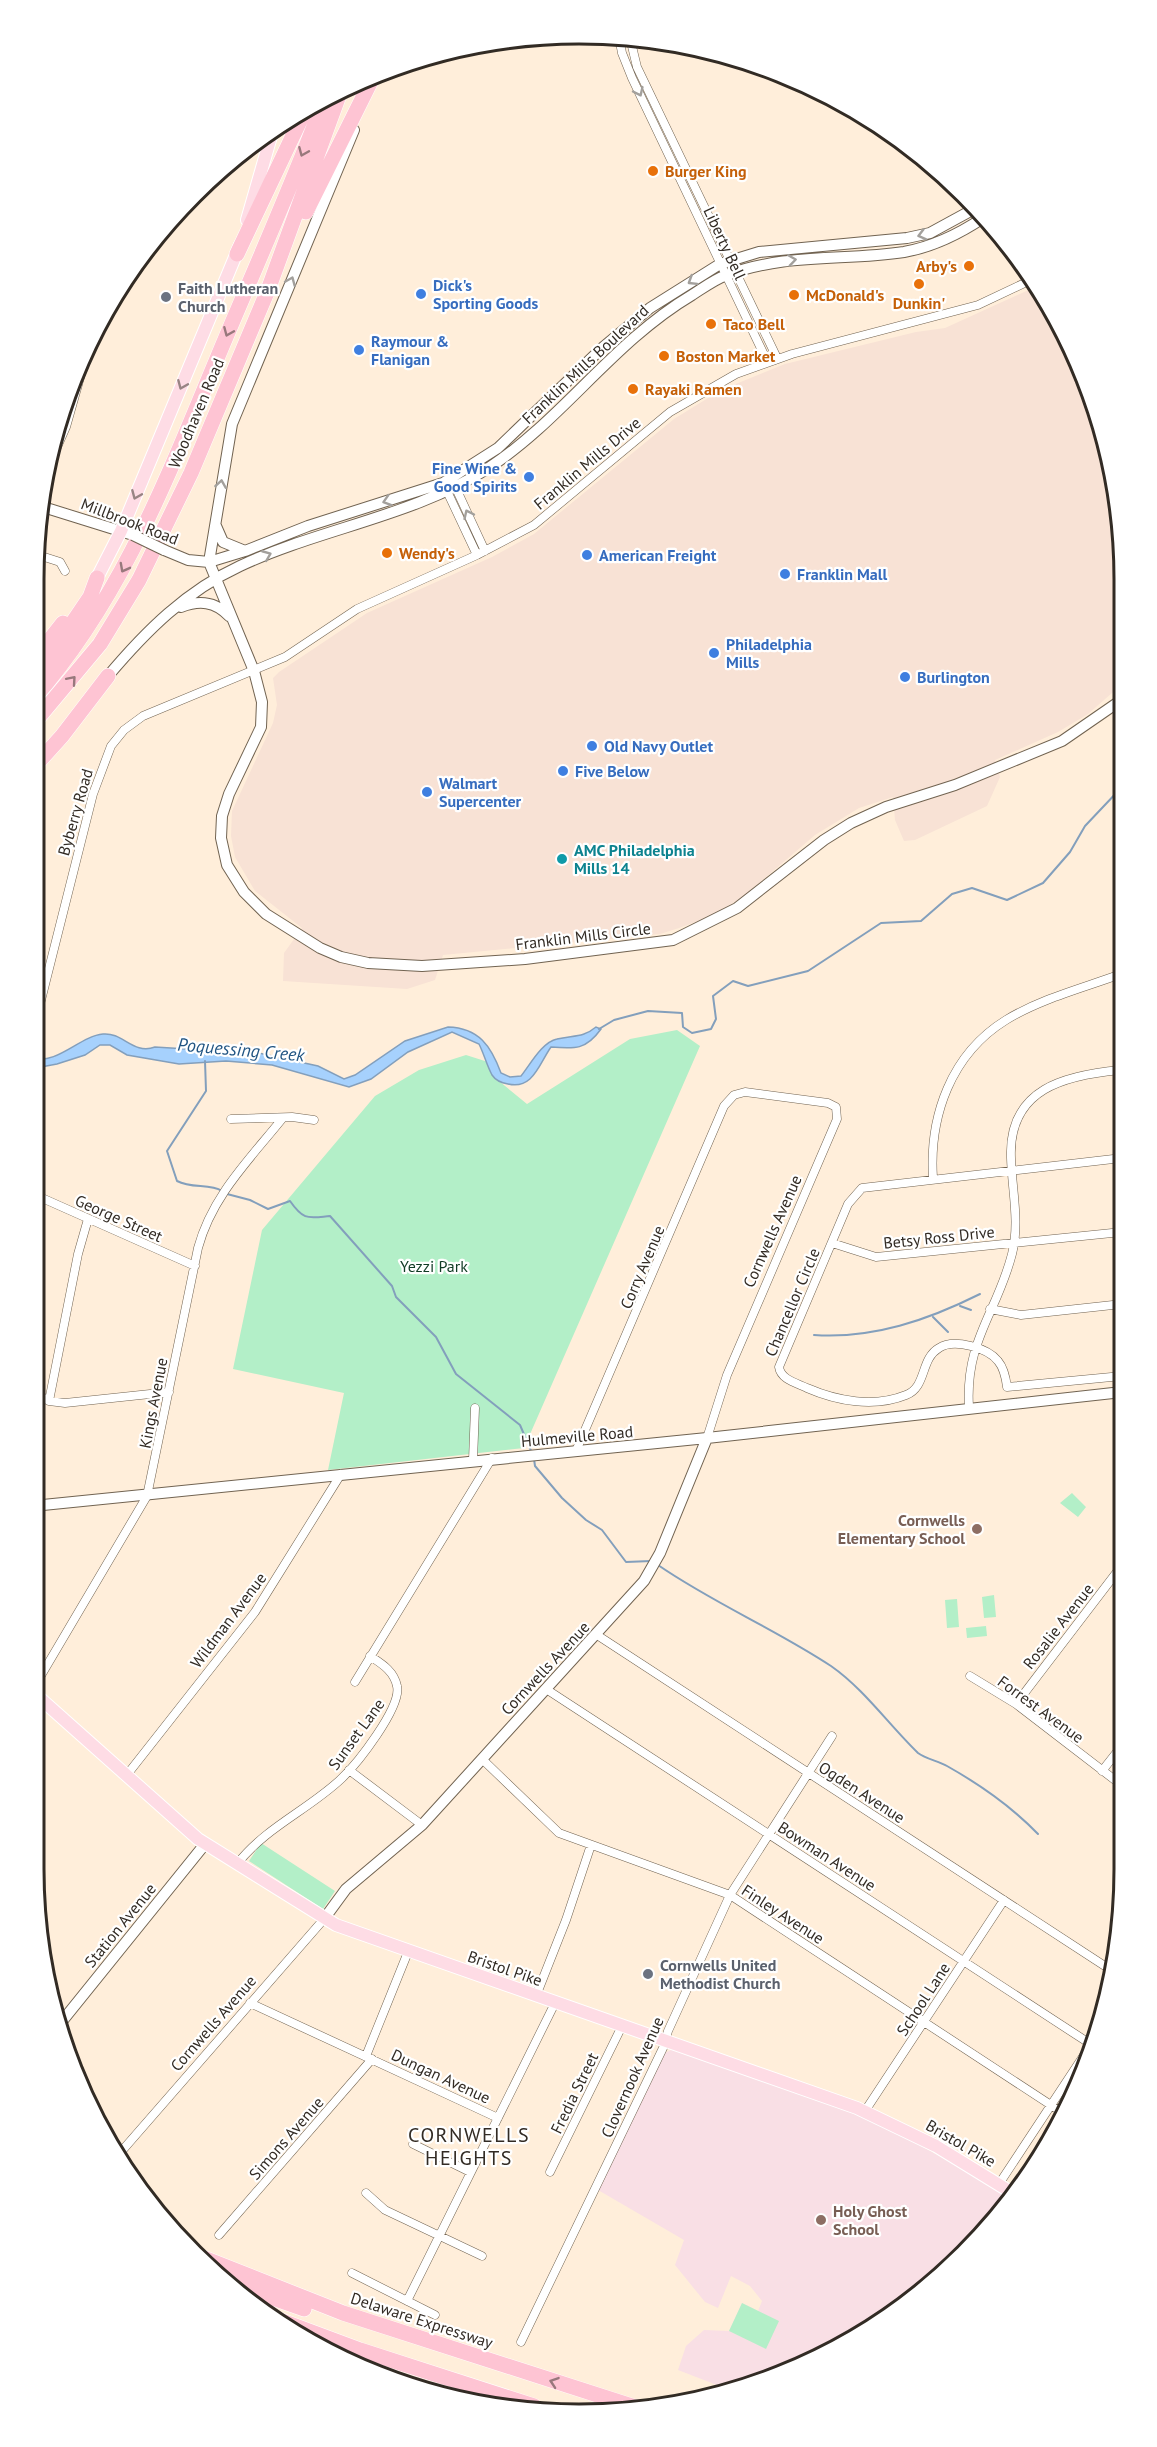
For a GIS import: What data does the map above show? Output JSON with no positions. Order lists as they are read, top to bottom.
{
  "streets": {
    "highway": ["Woodhaven Road", "Delaware Expressway"],
    "main road": ["Bristol Pike"],
    "street": [
      "Liberty Bell",
      "Franklin Mills Boulevard",
      "Franklin Mills Drive",
      "Millbrook Road",
      "Byberry Road",
      "Franklin Mills Circle",
      "George Street",
      "Cornwells Avenue",
      "Betsy Ross Drive",
      "Corry Avenue",
      "Chancellor Circle",
      "Kings Avenue",
      "Hulmeville Road",
      "Wildman Avenue",
      "Rosalie Avenue",
      "Forrest Avenue",
      "Sunset Lane",
      "Ogden Avenue",
      "Bowman Avenue",
      "Finley Avenue",
      "Station Avenue",
      "School Lane",
      "Dungan Avenue",
      "Clovernook Avenue",
      "Fredia Street",
      "Simons Avenue"
    ]
  },
  "crossings": [
    ["Liberty Bell", "Franklin Mills Boulevard"],
    ["Liberty Bell", "Franklin Mills Drive"],
    ["Franklin Mills Boulevard", "Millbrook Road"],
    ["Woodhaven Road", "Millbrook Road"],
    ["Franklin Mills Drive", "Byberry Road"],
    ["Franklin Mills Drive", "Franklin Mills Circle"],
    ["George Street", "Kings Avenue"],
    ["Cornwells Avenue", "Corry Avenue"],
    ["Cornwells Avenue", "Hulmeville Road"],
    ["Cornwells Avenue", "Ogden Avenue"],
    ["Cornwells Avenue", "Bowman Avenue"],
    ["Cornwells Avenue", "Finley Avenue"],
    ["Cornwells Avenue", "Bristol Pike"],
    ["Cornwells Avenue", "Dungan Avenue"],
    ["Betsy Ross Drive", "Chancellor Circle"],
    ["Corry Avenue", "Hulmeville Road"],
    ["Kings Avenue", "Hulmeville Road"],
    ["Hulmeville Road", "Wildman Avenue"],
    ["Hulmeville Road", "Sunset Lane"],
    ["Wildman Avenue", "Bristol Pike"],
    ["Rosalie Avenue", "Forrest Avenue"],
    ["Sunset Lane", "Bristol Pike"],
    ["Ogden Avenue", "School Lane"],
    ["Ogden Avenue", "Clovernook Avenue"],
    ["Bowman Avenue", "School Lane"],
    ["Bowman Avenue", "Clovernook Avenue"],
    ["Finley Avenue", "School Lane"],
    ["Finley Avenue", "Clovernook Avenue"],
    ["Station Avenue", "Bristol Pike"],
    ["Bristol Pike", "School Lane"],
    ["Bristol Pike", "Clovernook Avenue"],
    ["Bristol Pike", "Fredia Street"],
    ["Bristol Pike", "Simons Avenue"],
    ["Dungan Avenue", "Simons Avenue"]
  ],
  "districts": ["CORNWELLS HEIGHTS"],
  "water": ["Poquessing Creek"],
  "parks": ["Yezzi Park"],
  "places": [
    "Burger King",
    "Arby's",
    "Dunkin'",
    "Dick's Sporting Goods",
    "McDonald's",
    "Faith Lutheran Church",
    "Taco Bell",
    "Raymour & Flanigan",
    "Boston Market",
    "Rayaki Ramen",
    "Fine Wine & Good Spirits",
    "Wendy's",
    "American Freight",
    "Franklin Mall",
    "Philadelphia Mills",
    "Burlington",
    "Old Navy Outlet",
    "Five Below",
    "Walmart Supercenter",
    "AMC Philadelphia Mills 14",
    "Cornwells Elementary School",
    "Cornwells United Methodist Church",
    "Holy Ghost School"
  ]
}
